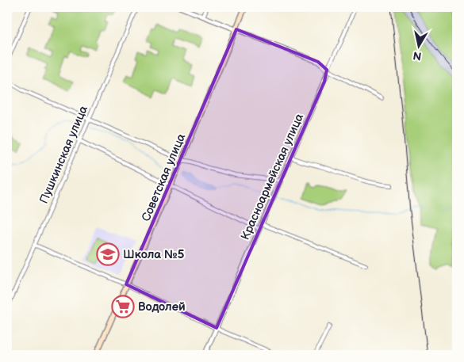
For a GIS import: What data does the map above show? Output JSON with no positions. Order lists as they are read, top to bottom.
{
  "streets": {
    "main road": ["Советская улица"],
    "street": ["Пушкинская улица", "Красноармейская улица"]
  },
  "places": {
    "school or university": ["Школа №5"],
    "supermarket": ["Водолей"]
  },
  "north": "bottom"
}
